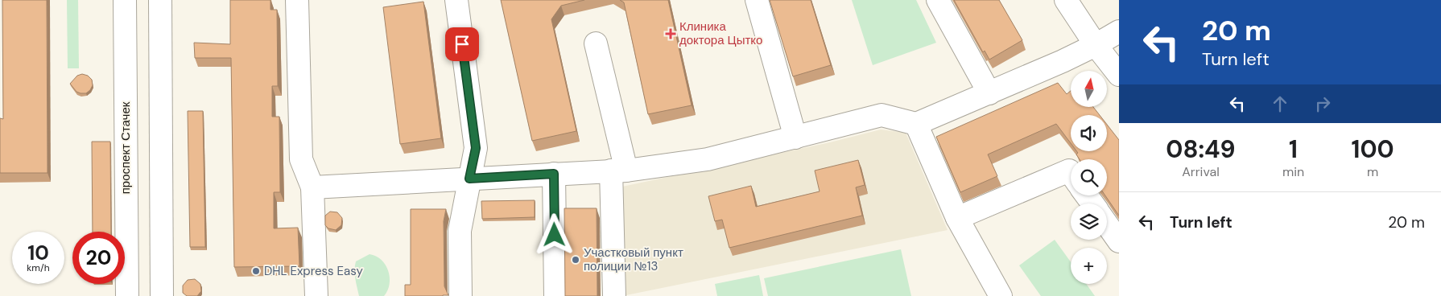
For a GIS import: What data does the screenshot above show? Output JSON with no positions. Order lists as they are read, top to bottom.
{
  "streets": {
    "main road": ["проспект Стачек"]
  },
  "places": {
    "health": ["Клиника доктора Цытко"],
    "other": ["Участковый пункт полиции №13", "DHL Express Easy"]
  },
  "north": "top",
  "page": {
    "turn": ["20 m", "Turn left"],
    "map_buttons": "+",
    "eta": [
      "08:49",
      "Arrival",
      "1",
      "min",
      "100",
      "m"
    ],
    "list": [
      {
        "name": "Turn left",
        "value": "20 m"
      }
    ],
    "speed": "10 km/h",
    "limit": "20"
  }
}
